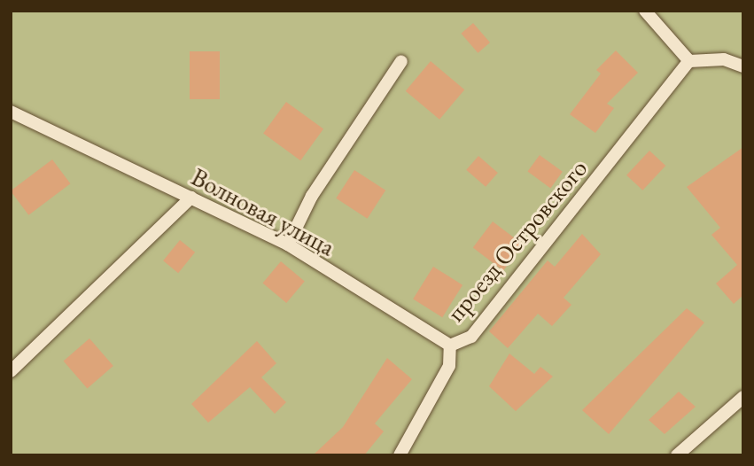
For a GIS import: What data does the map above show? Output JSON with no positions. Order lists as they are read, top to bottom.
{
  "streets": {
    "lane": ["Волновая улица", "проезд Островского"]
  },
  "crossings": [
    ["Волновая улица", "проезд Островского"]
  ]
}
